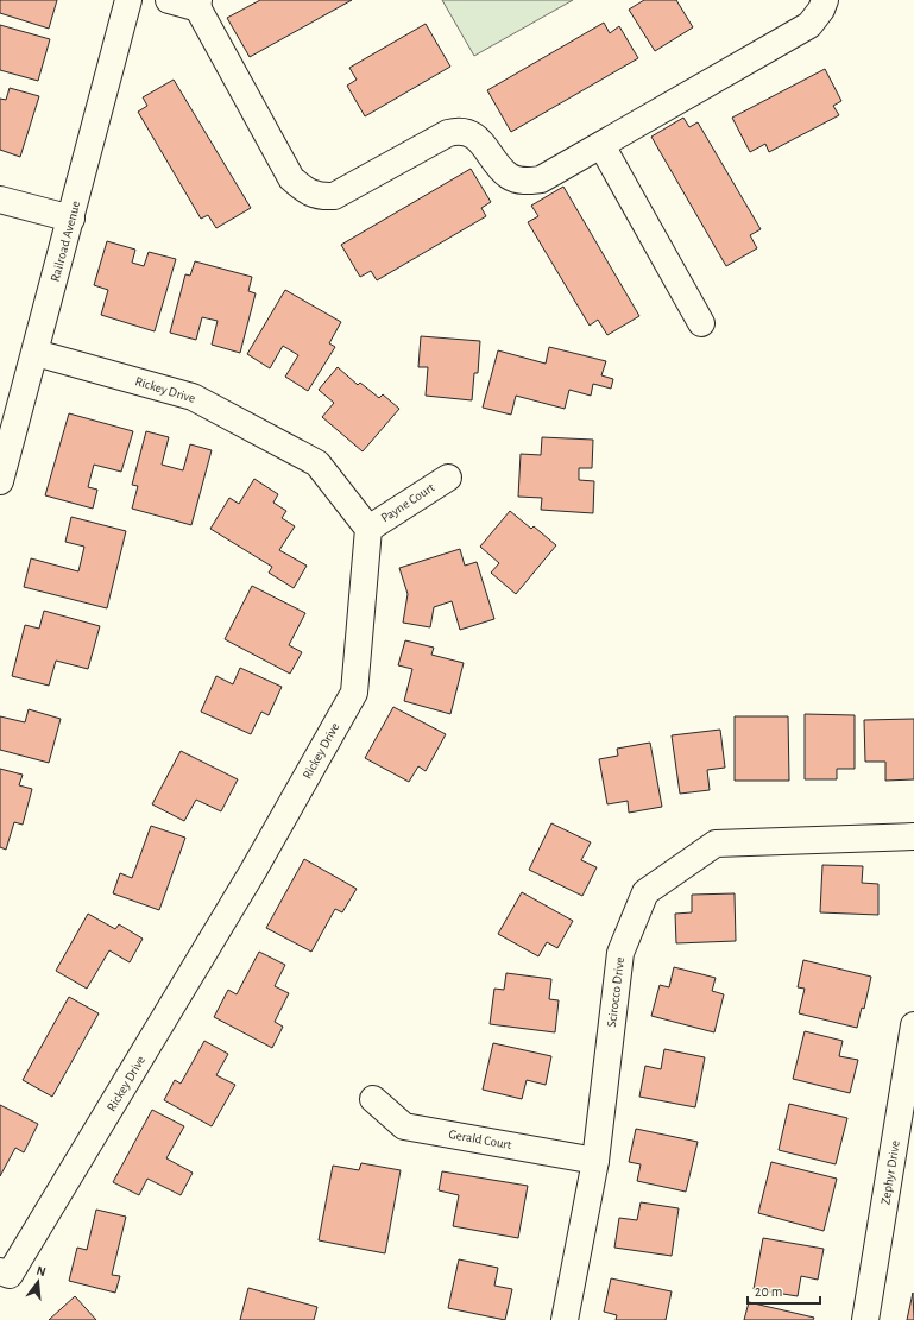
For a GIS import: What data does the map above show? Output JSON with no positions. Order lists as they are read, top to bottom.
{
  "streets": {
    "street": [
      "Railroad Avenue",
      "Rickey Drive",
      "Payne Court",
      "Scirocco Drive",
      "Gerald Court",
      "Zephyr Drive"
    ]
  },
  "crossings": [
    ["Railroad Avenue", "Rickey Drive"],
    ["Rickey Drive", "Payne Court"],
    ["Scirocco Drive", "Gerald Court"]
  ],
  "scale_bar": "20 m",
  "north": "top"
}
